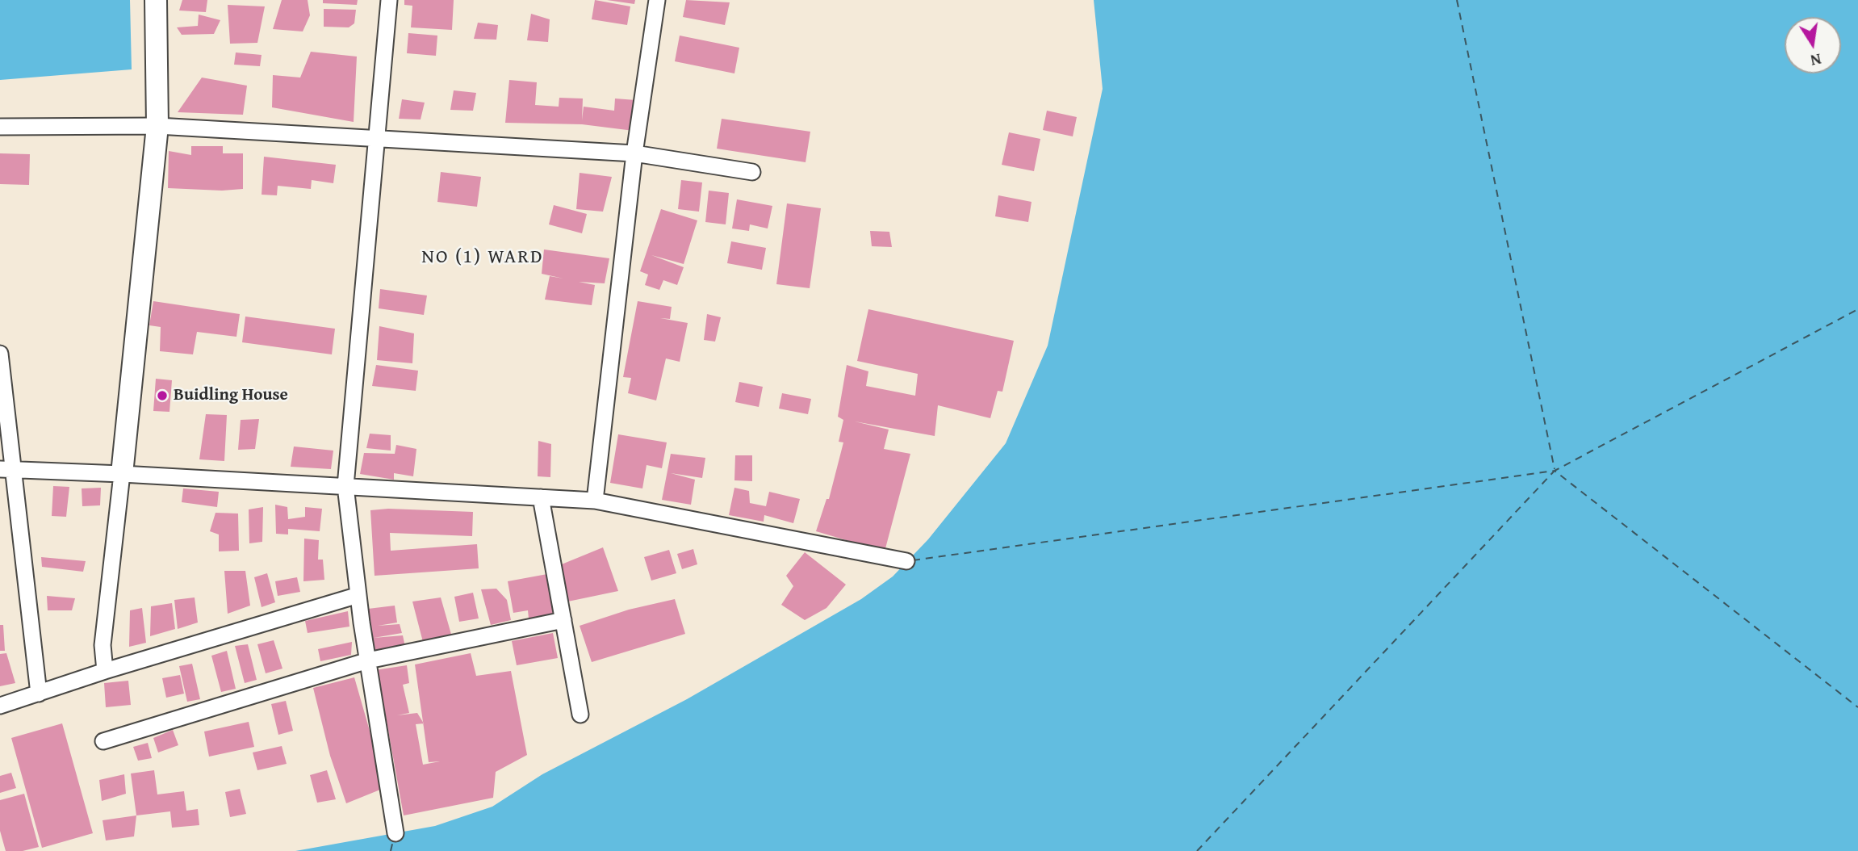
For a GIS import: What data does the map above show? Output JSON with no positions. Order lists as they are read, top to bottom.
{
  "districts": ["NO (1) WARD"],
  "places": ["Buidling House"],
  "north": "bottom"
}
